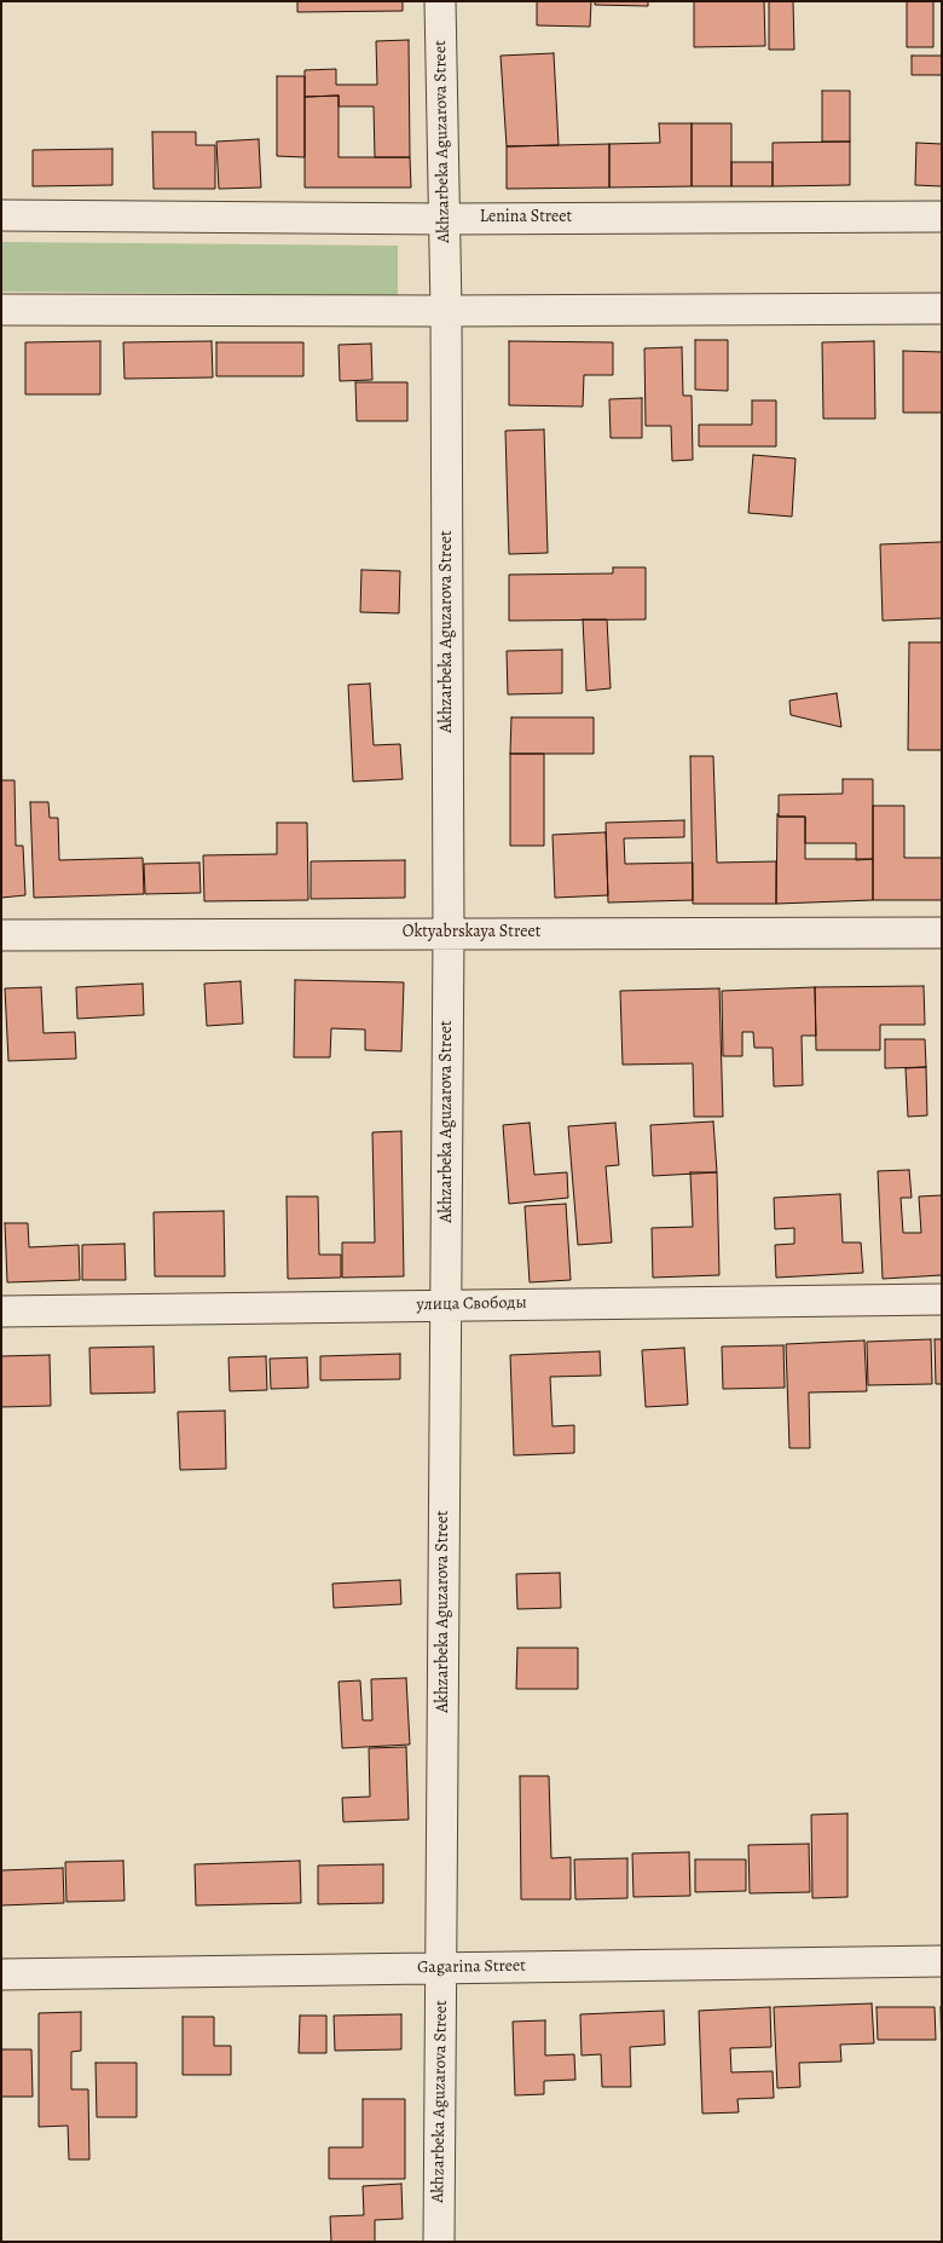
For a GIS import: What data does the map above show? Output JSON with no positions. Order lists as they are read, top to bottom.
{
  "streets": {
    "street": [
      "Akhzarbeka Aguzarova Street",
      "Lenina Street",
      "Oktyabrskaya Street",
      "улица Свободы",
      "Gagarina Street"
    ]
  },
  "crossings": [
    ["Akhzarbeka Aguzarova Street", "Lenina Street"],
    ["Akhzarbeka Aguzarova Street", "Oktyabrskaya Street"],
    ["Akhzarbeka Aguzarova Street", "улица Свободы"],
    ["Akhzarbeka Aguzarova Street", "Gagarina Street"]
  ]
}
